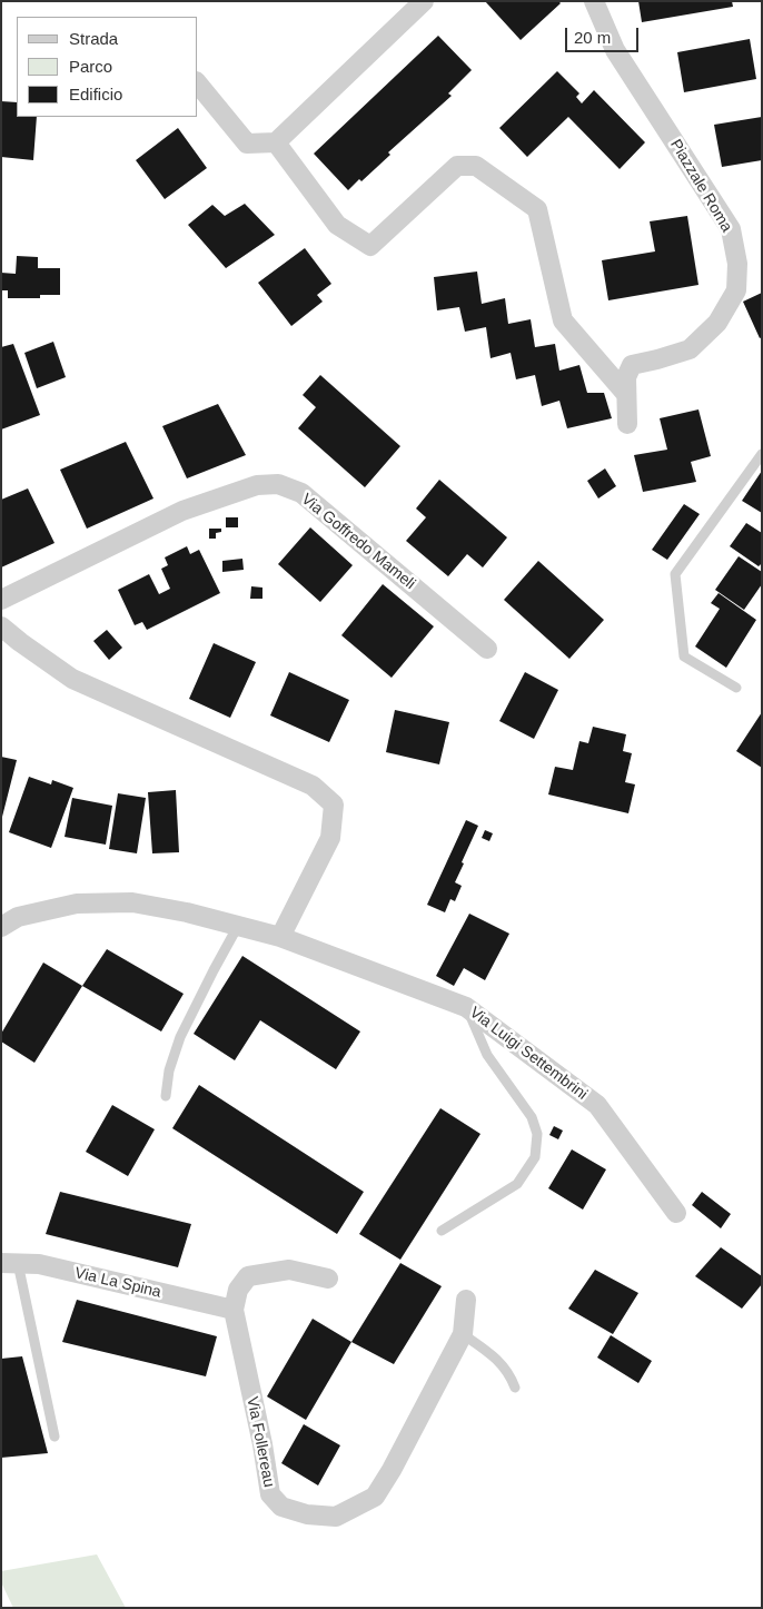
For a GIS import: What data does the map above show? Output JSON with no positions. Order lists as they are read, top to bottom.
{
  "streets": {
    "street": [
      "Piazzale Roma",
      "Via Goffredo Mameli",
      "Via Luigi Settembrini",
      "Via La Spina",
      "Via Follereau"
    ]
  },
  "crossings": [
    ["Via La Spina", "Via Follereau"]
  ],
  "legend": ["Strada", "Parco", "Edificio"],
  "scale_bar": "20 m"
}
